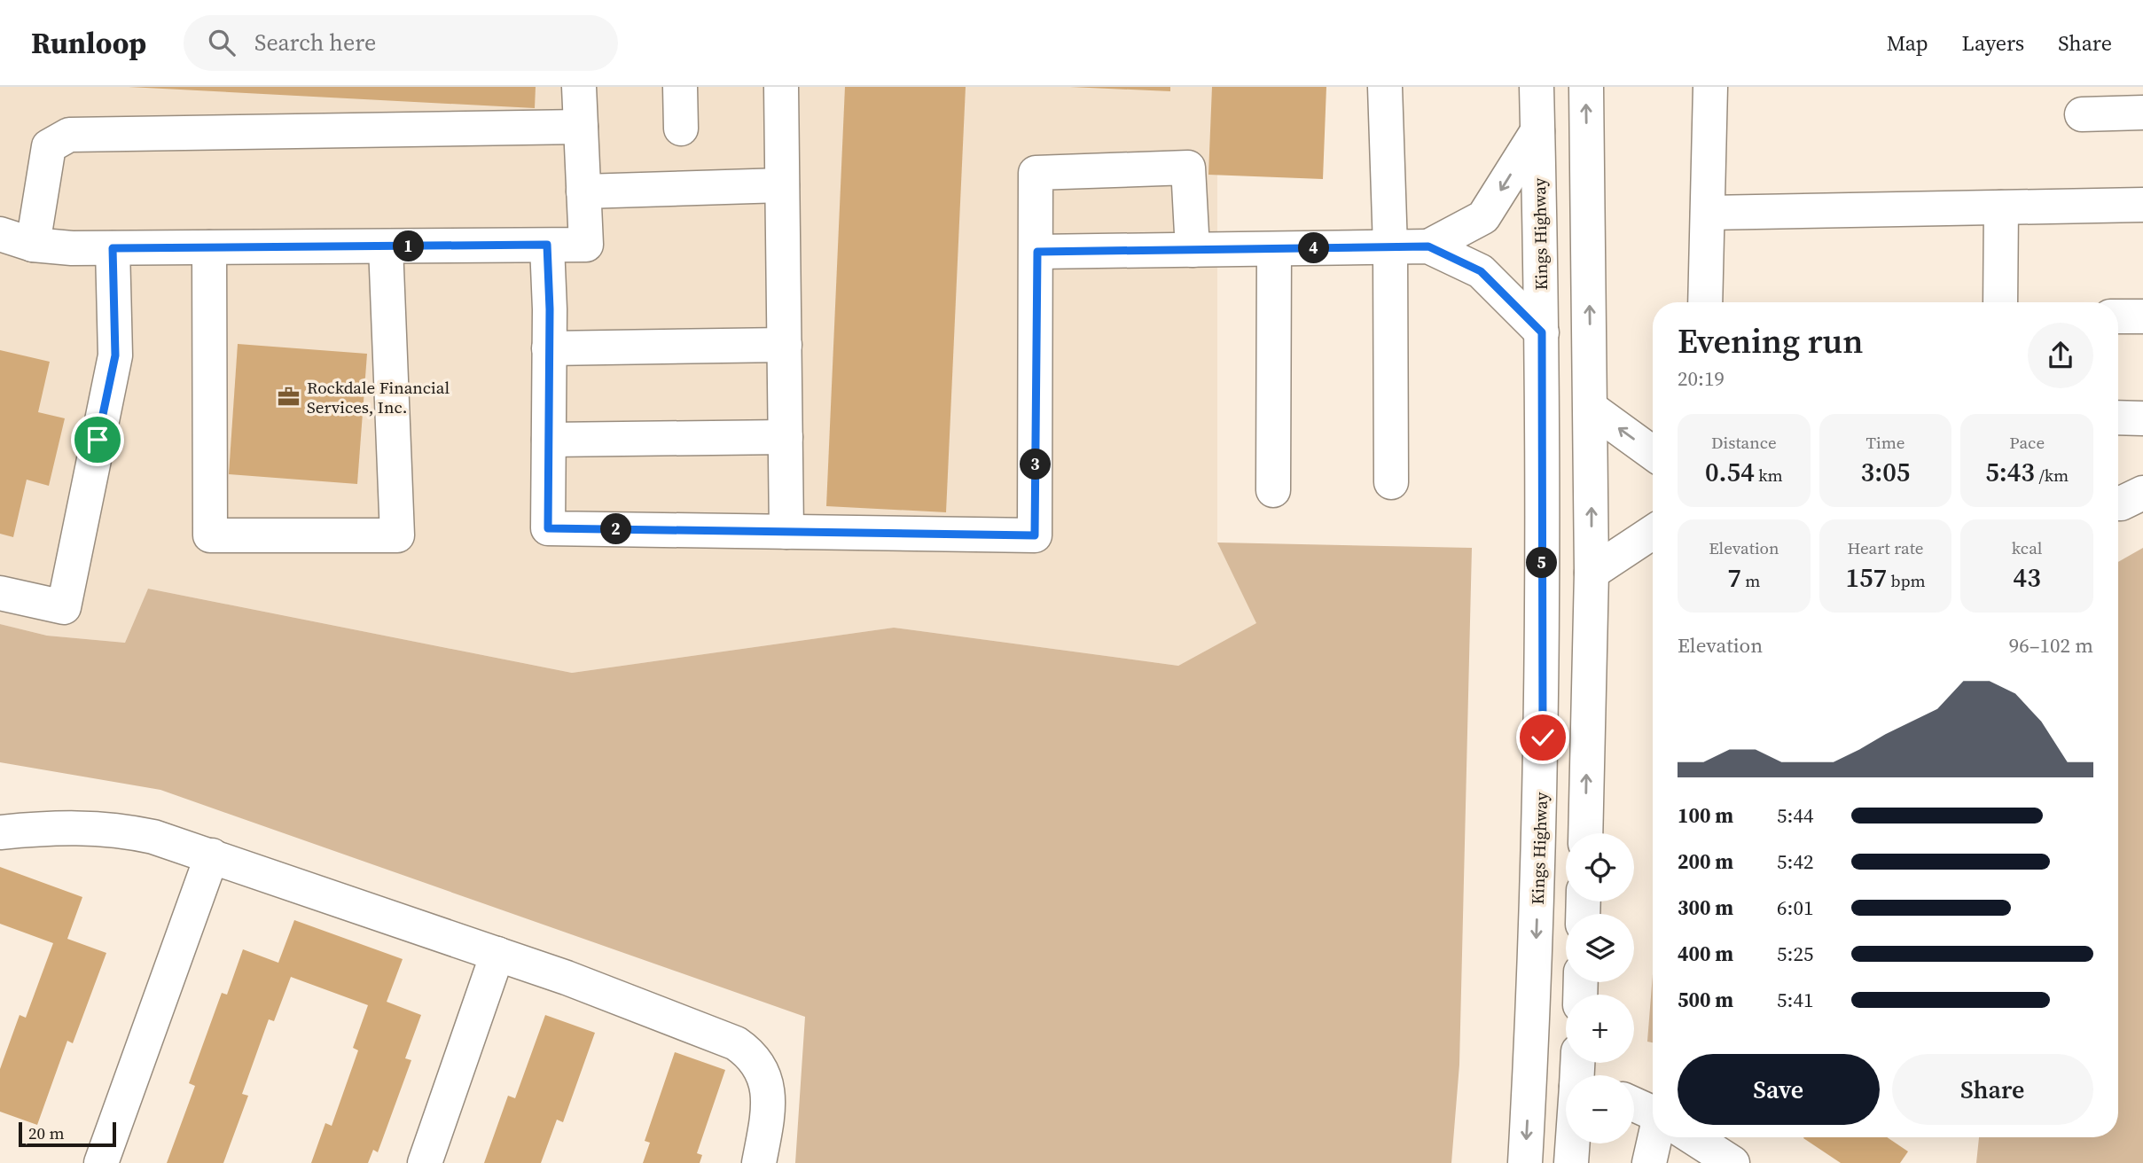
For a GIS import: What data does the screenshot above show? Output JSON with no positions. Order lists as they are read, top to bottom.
{
  "streets": {
    "main road": ["Kings Highway"]
  },
  "places": {
    "office": ["Rockdale Financial Services, Inc."]
  },
  "scale_bar": "20 m",
  "page": {
    "header": "Runloop",
    "search": "Search here",
    "nav": ["Map", "Layers", "Share"],
    "pins": [
      "1",
      "4",
      "3",
      "2",
      "5"
    ],
    "heading": ["Evening run", "20:19"],
    "stats": [
      ["Distance", "0.54 km"],
      ["Time", "3:05"],
      ["Pace", "5:43 /km"],
      ["Elevation", "7 m"],
      ["Heart rate", "157 bpm"],
      ["kcal", "43"]
    ],
    "chart": ["Elevation", "96–102 m"],
    "list": [
      {
        "name": "100 m",
        "note": "5:44"
      },
      {
        "name": "200 m",
        "note": "5:42"
      },
      {
        "name": "300 m",
        "note": "6:01"
      },
      {
        "name": "400 m",
        "note": "5:25"
      },
      {
        "name": "500 m",
        "note": "5:41"
      }
    ],
    "map_buttons": ["+", "−"],
    "buttons": ["Save", "Share"],
    "scale": "20 m"
  }
}
